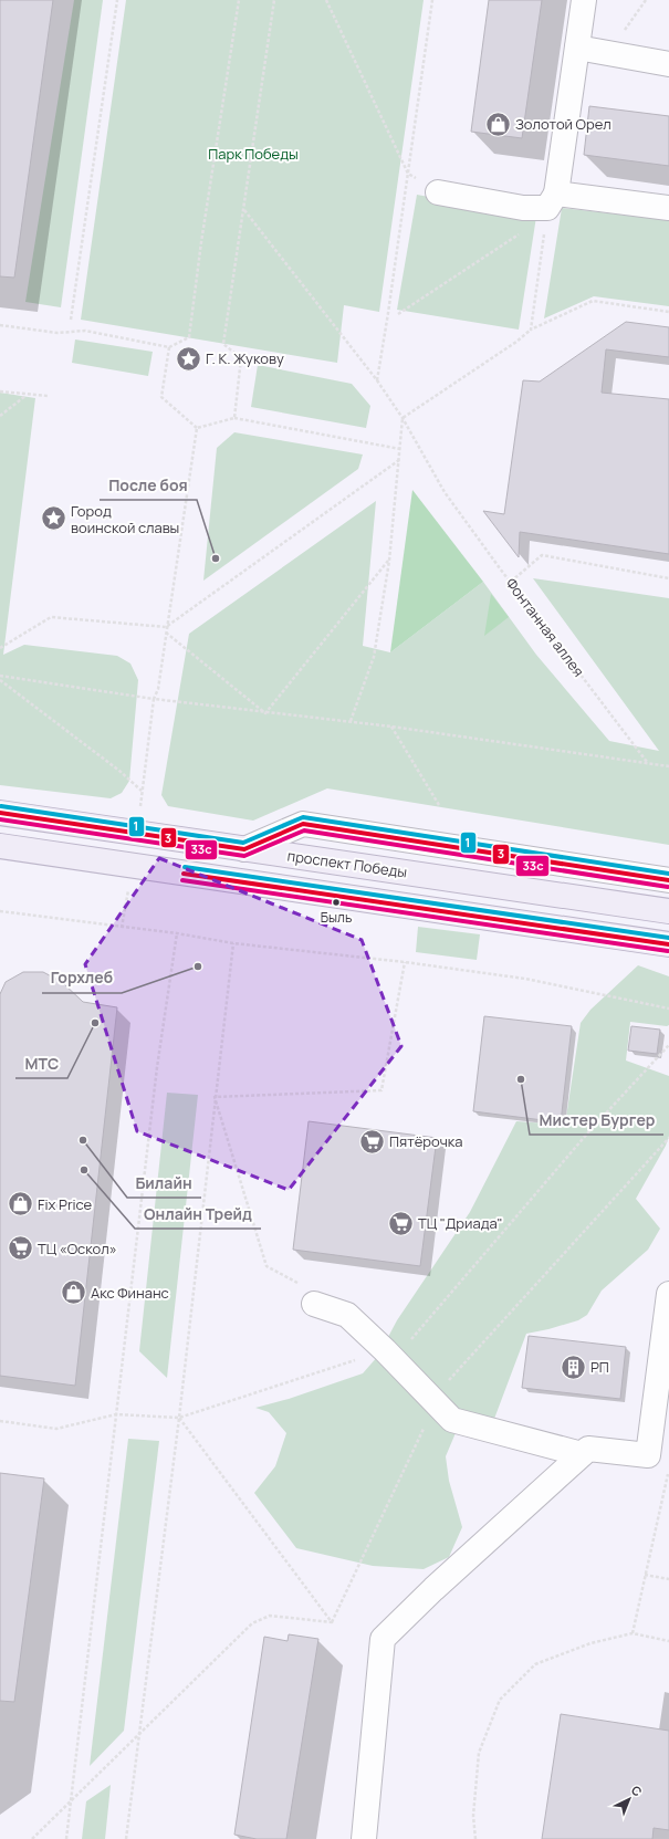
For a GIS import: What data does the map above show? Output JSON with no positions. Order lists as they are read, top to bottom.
{
  "streets": {
    "main road": ["проспект Победы"],
    "path": ["Фонтанная аллея"]
  },
  "parks": ["Парк Победы"],
  "places": {
    "shop": ["Золотой Орел", "Fix Price", "Акс Финанс"],
    "place": ["Г. К. Жукову", "Город воинской славы"],
    "other": [
      "После боя",
      "Быль",
      "Горхлеб",
      "МТС",
      "Мистер Бургер",
      "Билайн",
      "Онлайн Трейд"
    ],
    "supermarket": ["Пятёрочка", "ТЦ \"Дриада\"", "ТЦ «Оскол»"],
    "building": ["РП"]
  },
  "lines": ["transit line 1", "transit line 3", "transit line 33с"],
  "north": "top right"
}
